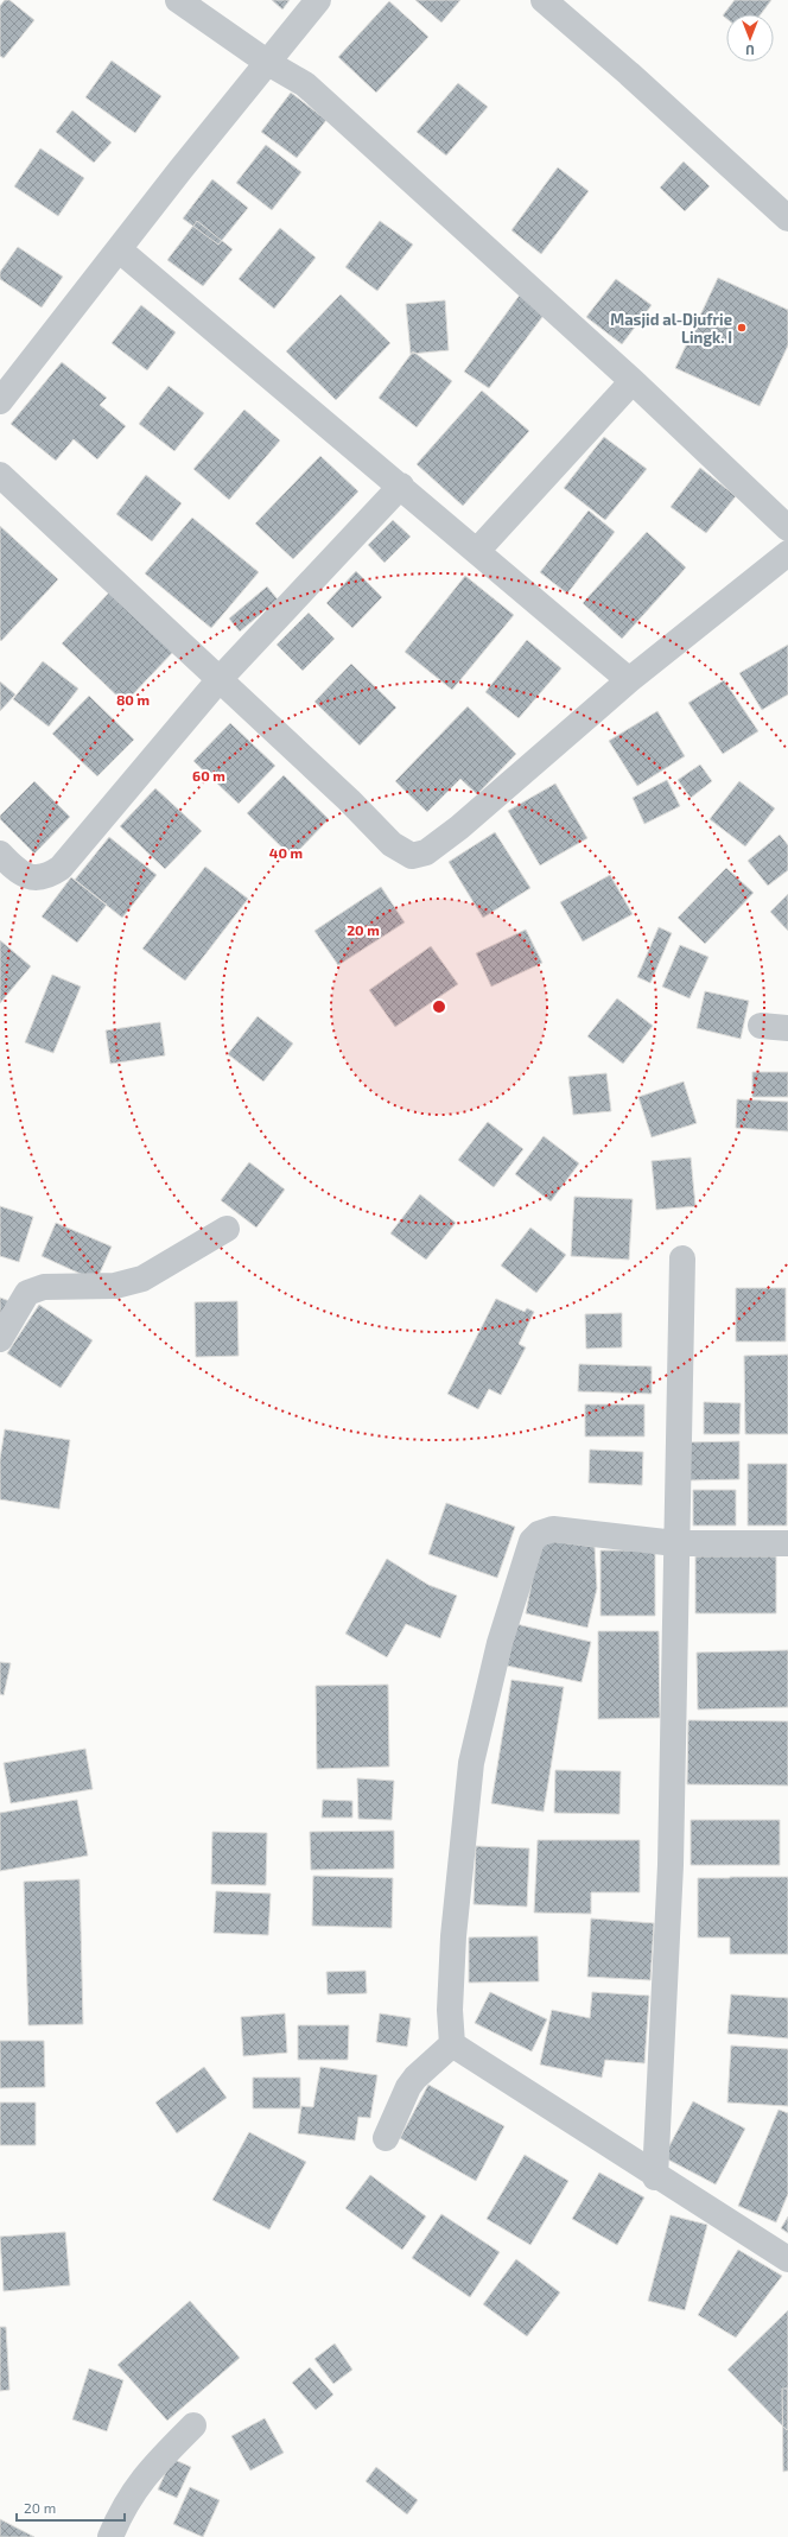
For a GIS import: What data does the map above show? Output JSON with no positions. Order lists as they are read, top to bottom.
{
  "places": ["Masjid al-Djufrie Lingk. I"],
  "scale_bar": "20 m",
  "north": "bottom",
  "rings": [
    "80 m",
    "60 m",
    "40 m",
    "20 m"
  ]
}
